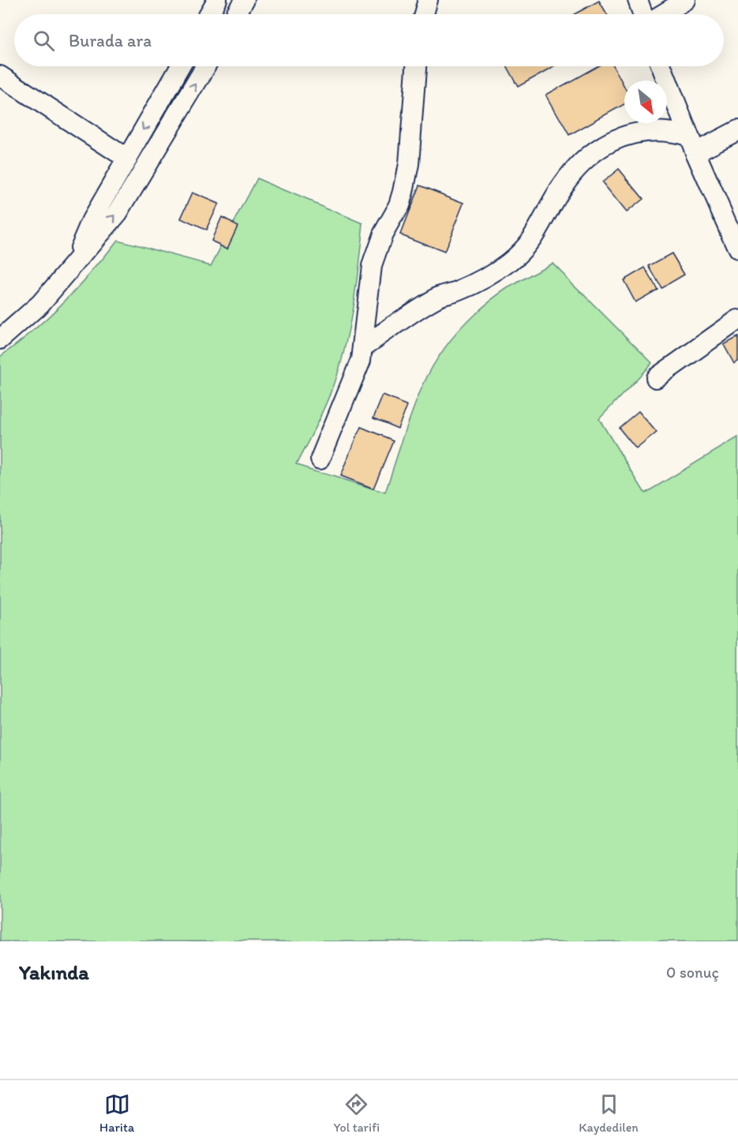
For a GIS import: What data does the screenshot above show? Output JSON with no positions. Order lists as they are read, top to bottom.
{
  "north": "bottom right",
  "page": {
    "search": "Burada ara",
    "heading": ["Yakında", "0 sonuç"],
    "nav": ["Harita", "Yol tarifi", "Kaydedilen"]
  }
}
